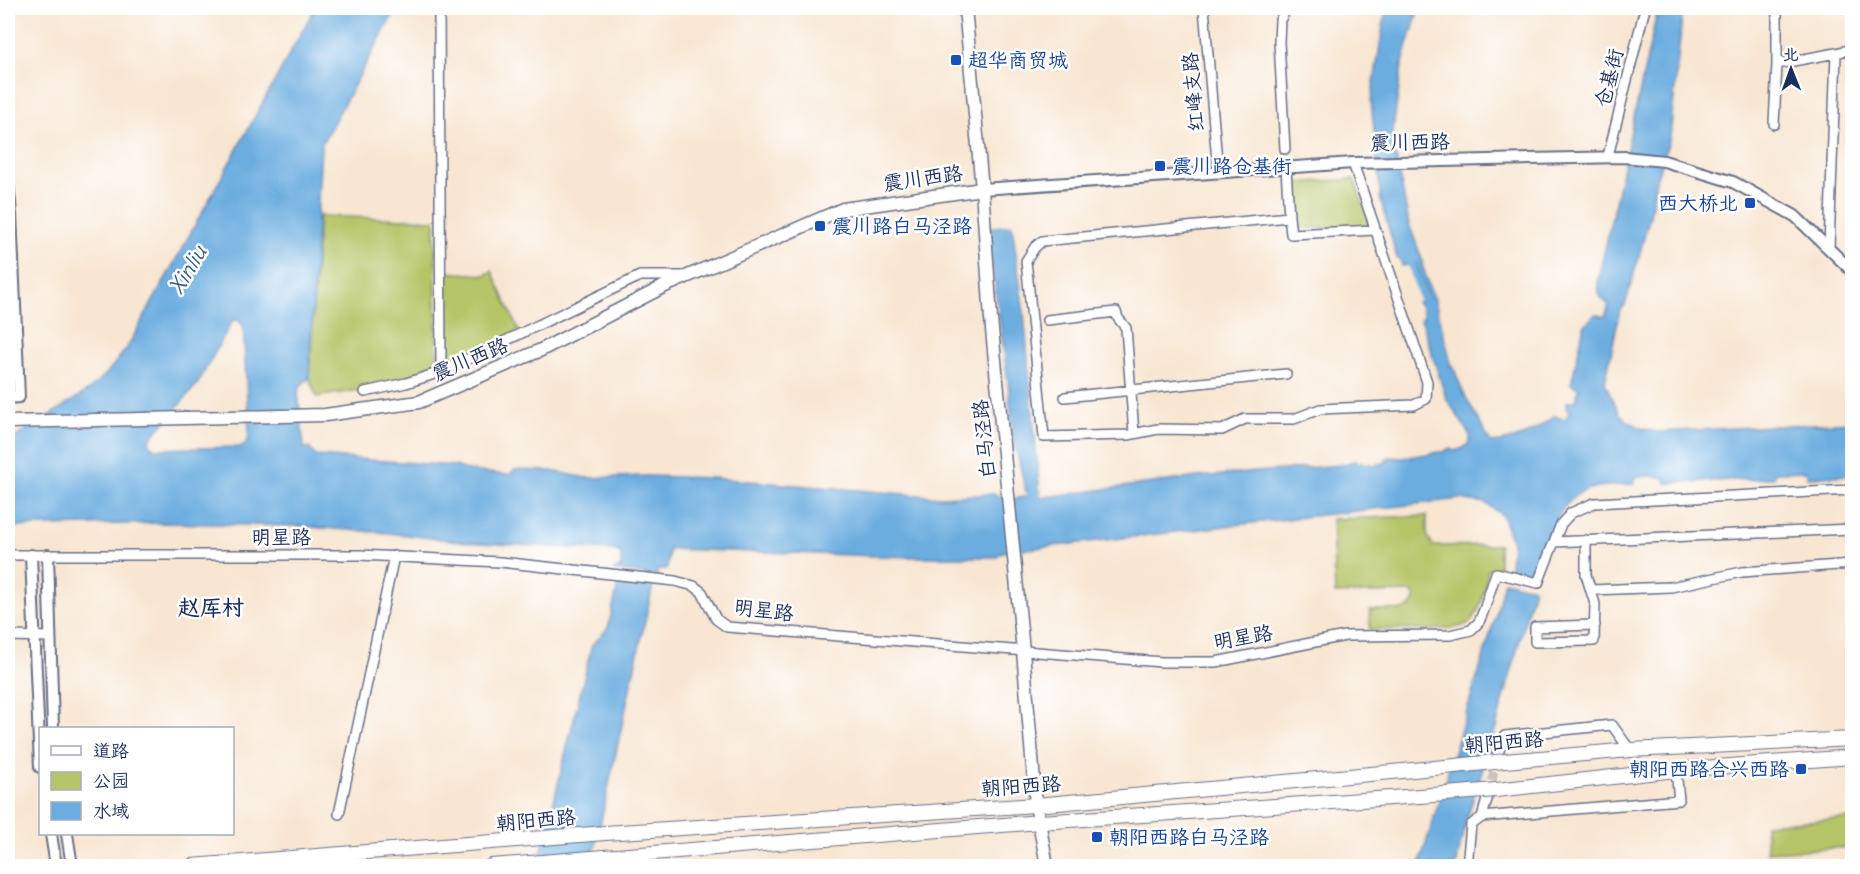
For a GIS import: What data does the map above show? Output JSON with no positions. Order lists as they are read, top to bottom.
{
  "streets": {
    "main road": ["震川西路", "白马泾路", "朝阳西路"],
    "street": ["仓基街", "红峰支路", "明星路"]
  },
  "crossings": [
    ["仓基街", "震川西路"],
    ["红峰支路", "震川西路"],
    ["震川西路", "白马泾路"],
    ["白马泾路", "明星路"],
    ["白马泾路", "朝阳西路"]
  ],
  "districts": ["赵厍村"],
  "water": ["Xinliu"],
  "places": {
    "transit": [
      "超华商贸城",
      "震川路仓基街",
      "西大桥北",
      "震川路白马泾路",
      "朝阳西路合兴西路",
      "朝阳西路白马泾路"
    ]
  },
  "legend": ["道路", "公园", "水域"],
  "north": "top"
}
